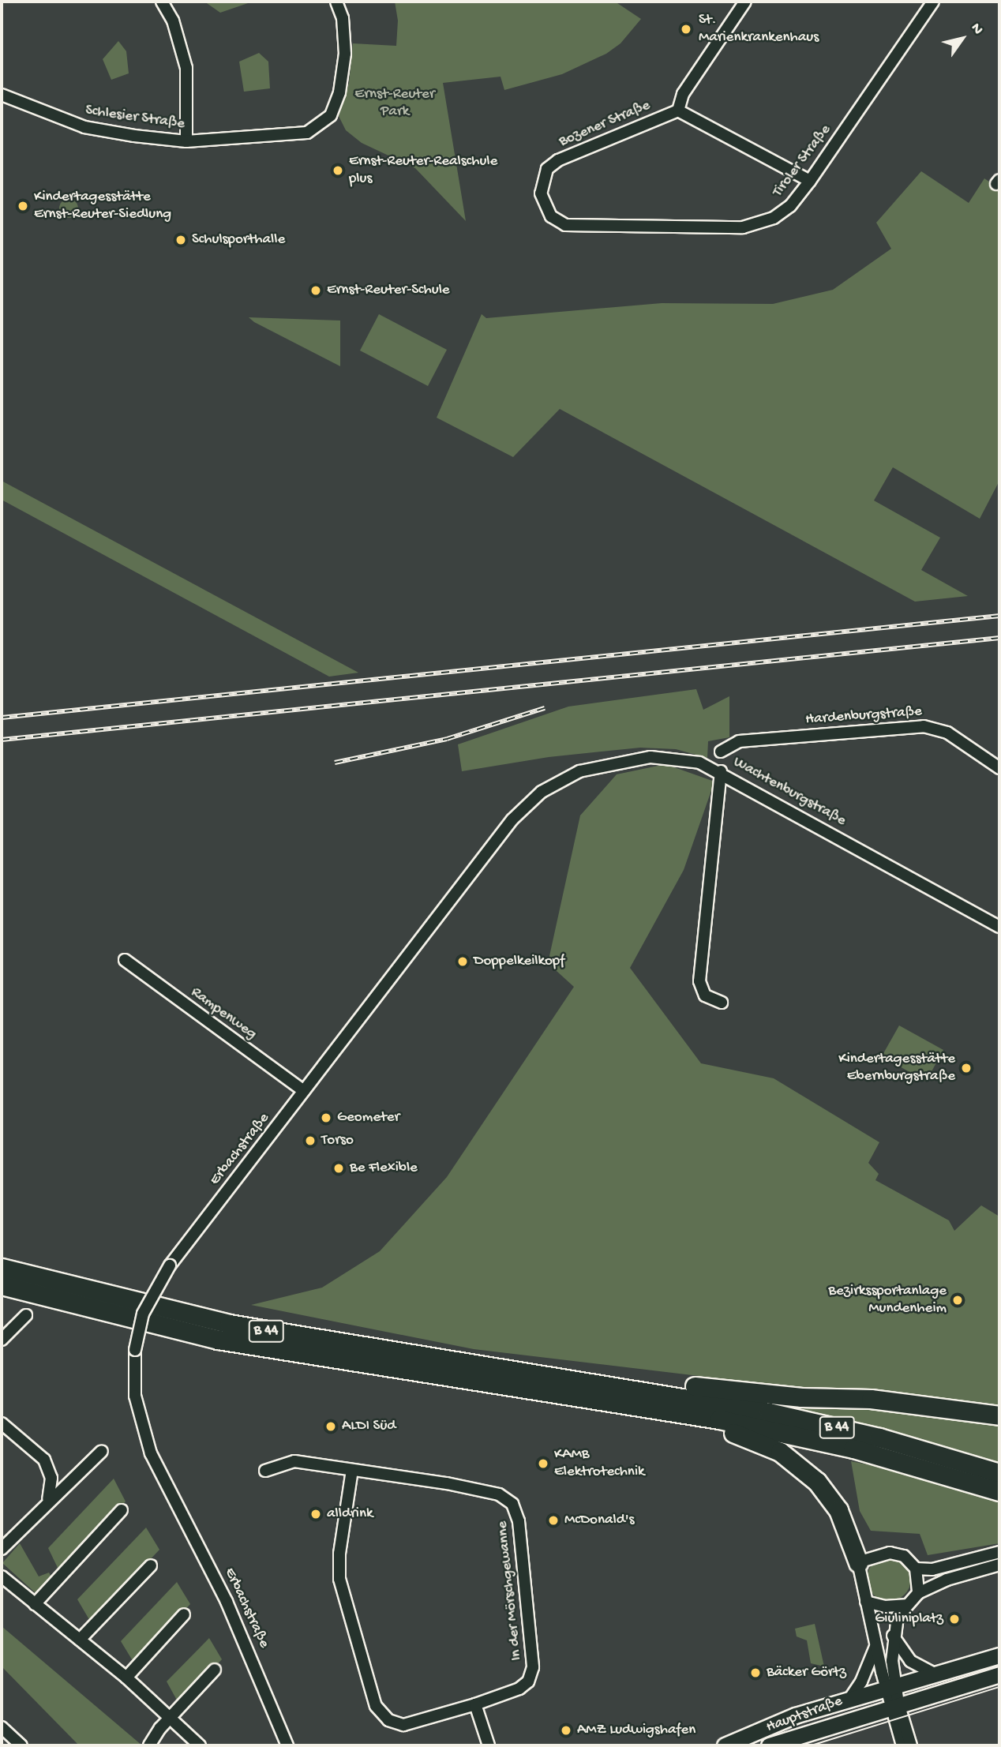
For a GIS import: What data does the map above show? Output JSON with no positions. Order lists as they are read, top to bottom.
{
  "streets": {
    "highway": ["B 44"],
    "main road": ["Hauptstraße"],
    "street": [
      "Schlesier Straße",
      "Bozener Straße",
      "Tiroler Straße",
      "Hardenburgstraße",
      "Wachtenburgstraße",
      "Rampenweg",
      "Erbachstraße",
      "In der Mörschgewanne"
    ]
  },
  "crossings": [
    ["Bozener Straße", "Tiroler Straße"],
    ["Wachtenburgstraße", "Erbachstraße"],
    ["Rampenweg", "Erbachstraße"]
  ],
  "parks": ["Ernst-Reuter Park"],
  "places": [
    "St. Marienkrankenhaus",
    "Ernst-Reuter-Realschule plus",
    "Kindertagesstätte Ernst-Reuter-Siedlung",
    "Schulsporthalle",
    "Ernst-Reuter-Schule",
    "Doppelkeilkopf",
    "Kindertagesstätte Ebernburgstraße",
    "Geometer",
    "Torso",
    "Be Flexible",
    "Bezirkssportanlage Mundenheim",
    "ALDI Süd",
    "KAMB Elektrotechnik",
    "alldrink",
    "McDonald's",
    "Giuliniplatz",
    "Bäcker Görtz",
    "AMZ Ludwigshafen"
  ],
  "north": "top right"
}
